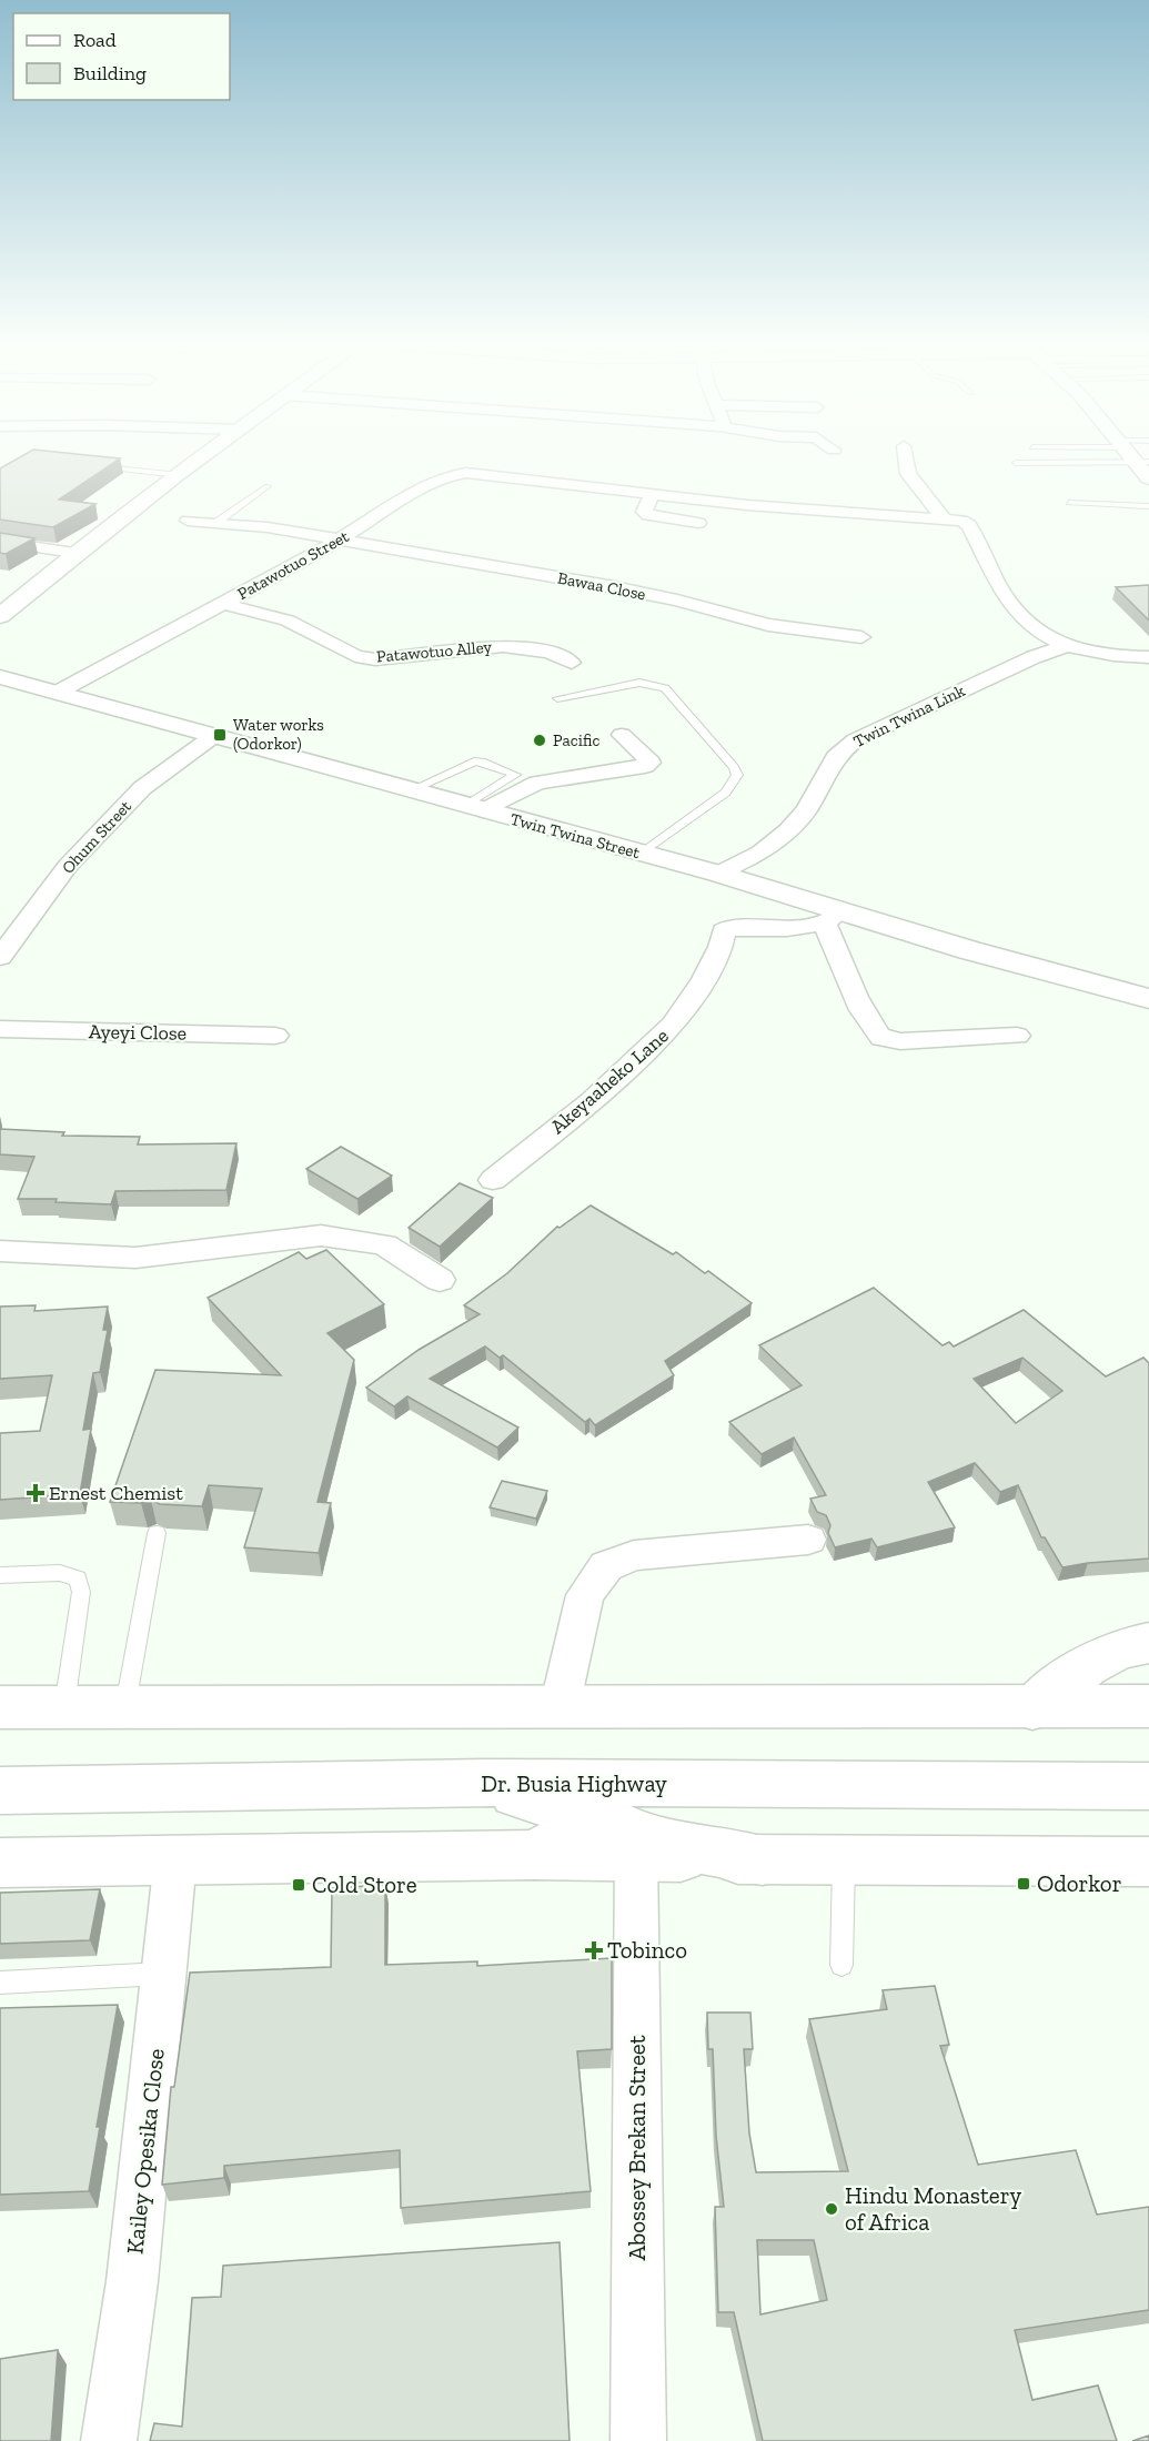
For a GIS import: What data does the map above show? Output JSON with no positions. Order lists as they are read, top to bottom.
{
  "streets": {
    "main road": ["Twin Twina Street", "Dr. Busia Highway"],
    "street": [
      "Patawotuo Street",
      "Bawaa Close",
      "Patawotuo Alley",
      "Twin Twina Link",
      "Ohum Street",
      "Ayeyi Close",
      "Akeyaaheko Lane",
      "Abossey Brekan Street",
      "Kailey Opesika Close"
    ]
  },
  "crossings": [
    ["Patawotuo Street", "Bawaa Close"],
    ["Patawotuo Street", "Patawotuo Alley"],
    ["Patawotuo Street", "Twin Twina Link"],
    ["Patawotuo Street", "Twin Twina Street"],
    ["Twin Twina Link", "Twin Twina Street"],
    ["Twin Twina Street", "Ohum Street"],
    ["Twin Twina Street", "Akeyaaheko Lane"]
  ],
  "places": {
    "transit": ["Water works (Odorkor)", "Odorkor", "Cold Store"],
    "other": ["Pacific", "Hindu Monastery of Africa"],
    "health": ["Ernest Chemist", "Tobinco"]
  },
  "legend": ["Road", "Building"]
}
